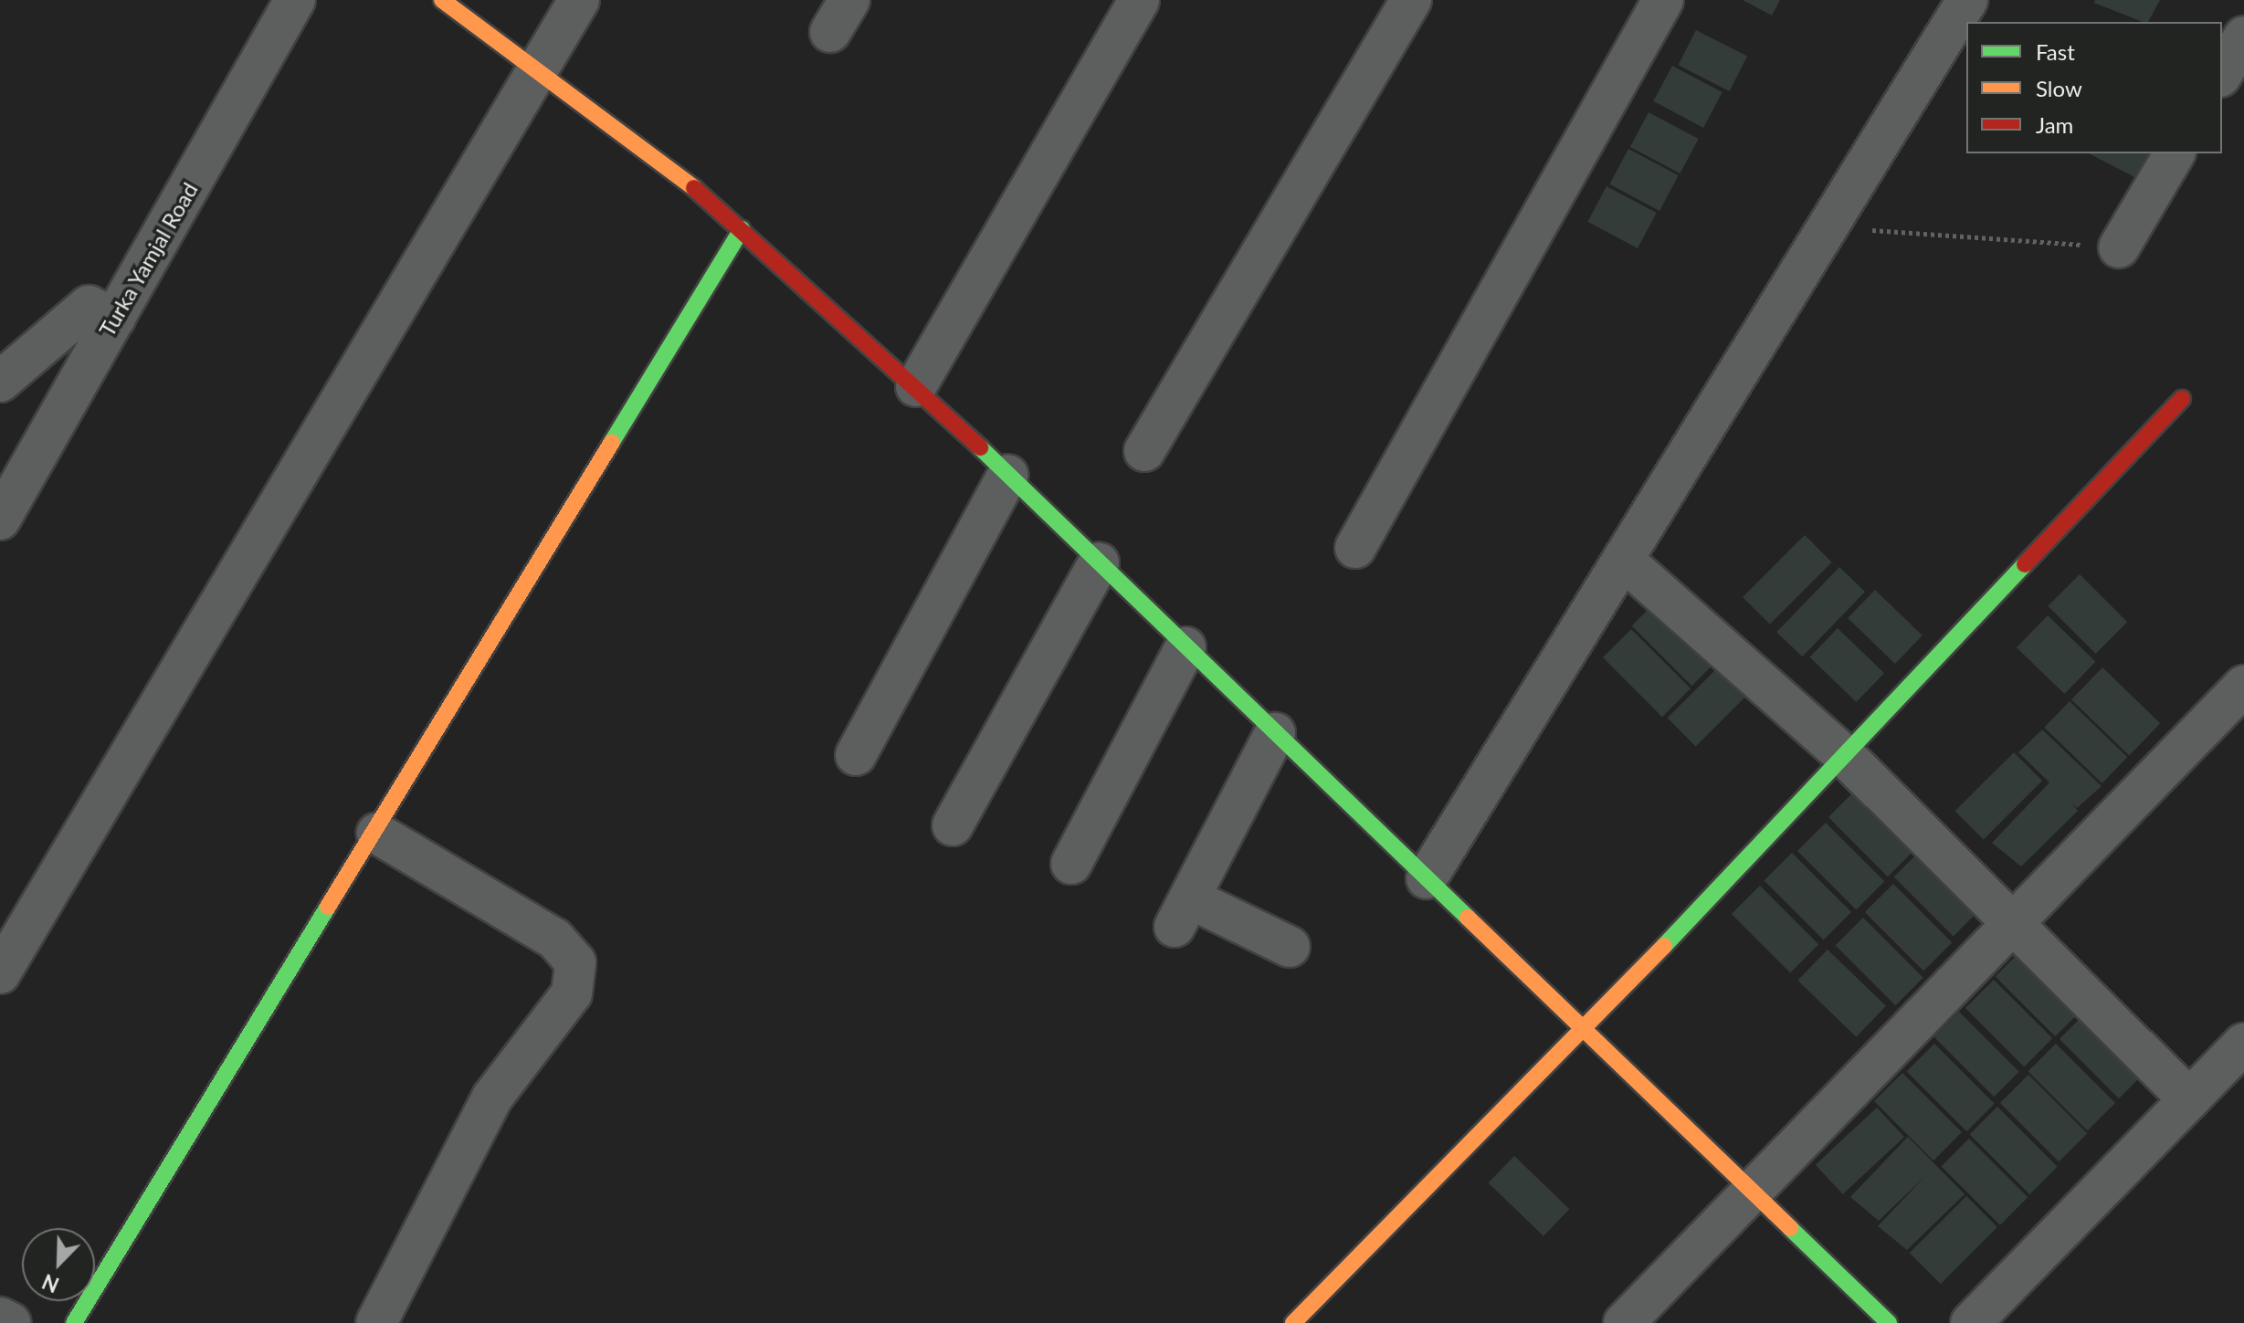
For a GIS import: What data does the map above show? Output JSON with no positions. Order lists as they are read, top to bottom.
{
  "streets": {
    "street": ["Turka Yamjal Road"]
  },
  "legend": ["Fast", "Slow", "Jam"],
  "north": "bottom left"
}
